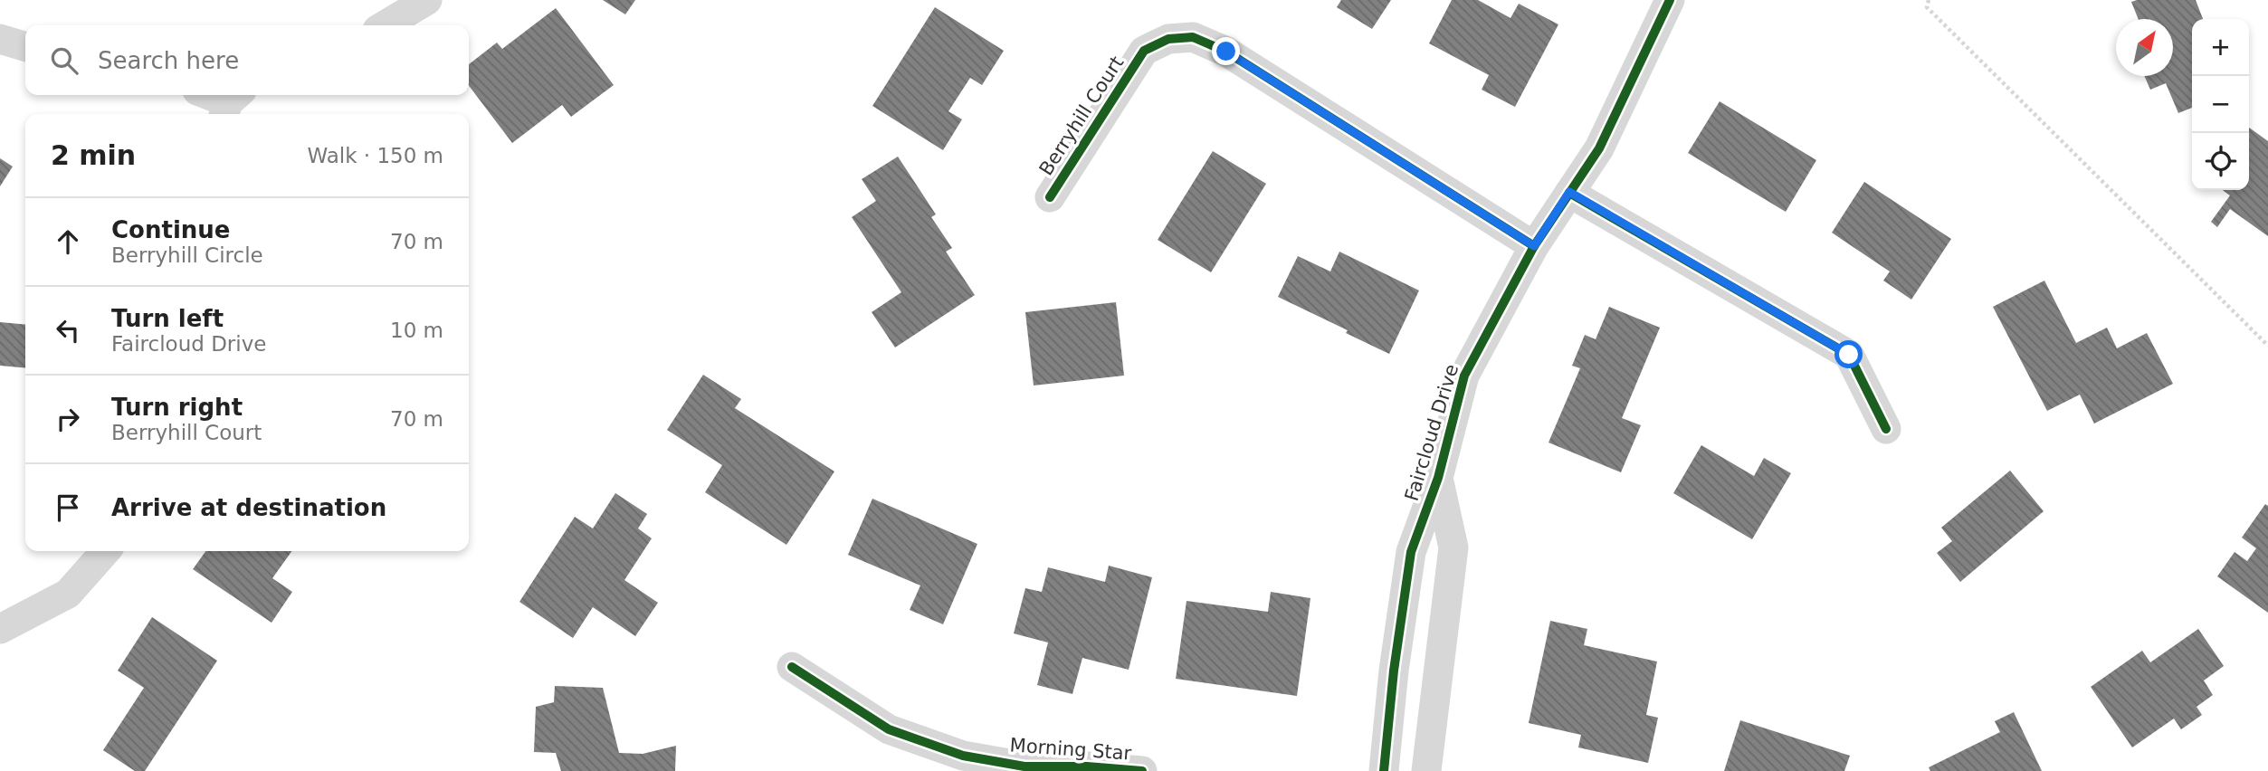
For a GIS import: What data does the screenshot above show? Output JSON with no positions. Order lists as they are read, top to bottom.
{
  "streets": {
    "street": ["Berryhill Court", "Faircloud Drive", "Morning Star"]
  },
  "crossings": [
    ["Berryhill Court", "Faircloud Drive"]
  ],
  "north": "top right",
  "page": {
    "map_buttons": ["+", "−"],
    "search": "Search here",
    "heading": ["2 min", "Walk · 150 m"],
    "list": [
      ["Continue", "Berryhill Circle", "70 m"],
      ["Turn left", "Faircloud Drive", "10 m"],
      ["Turn right", "Berryhill Court", "70 m"],
      "Arrive at destination"
    ]
  }
}
